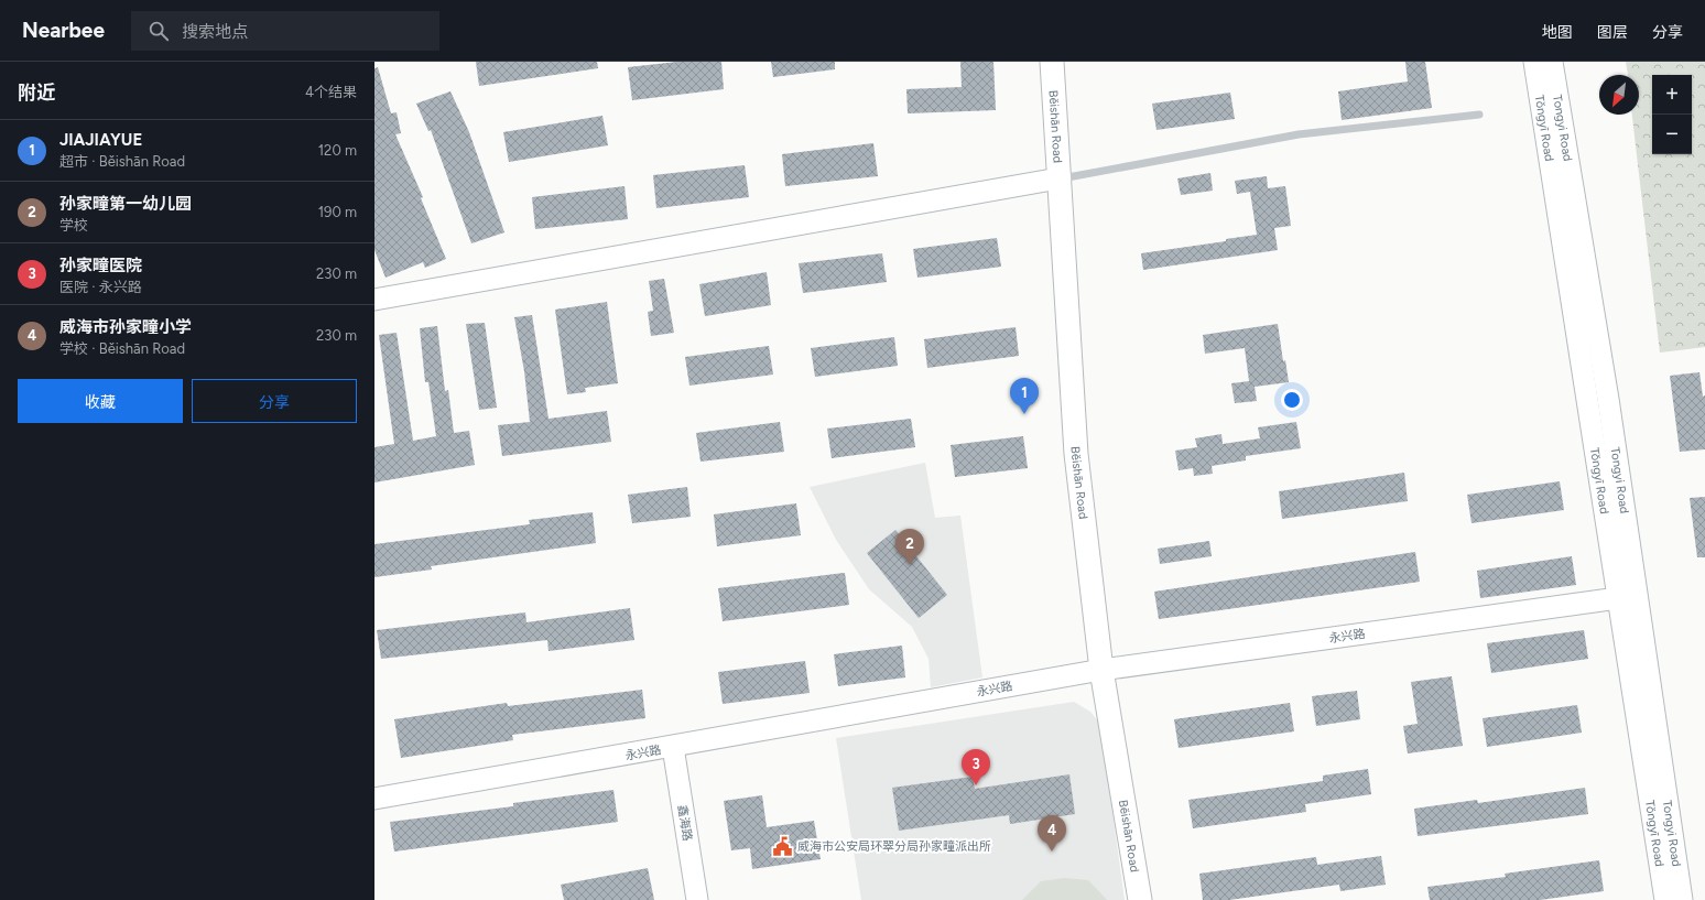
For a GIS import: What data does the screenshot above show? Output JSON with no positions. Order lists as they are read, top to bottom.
{
  "streets": {
    "main road": ["Běishān Road"],
    "street": [
      "Tǒngyī Road",
      "Tongyi Road",
      "永兴路",
      "鑫海路"
    ]
  },
  "crossings": [
    ["Běishān Road", "永兴路"],
    ["Tǒngyī Road", "永兴路"],
    ["永兴路", "鑫海路"]
  ],
  "places": {
    "public building": ["威海市公安局环翠分局孙家疃派出所"]
  },
  "north": "bottom left",
  "page": {
    "header": "Nearbee",
    "search": "搜索地点",
    "nav": ["地图", "图层", "分享"],
    "heading": ["附近", "4个结果"],
    "map_buttons": ["+", "−"],
    "list": [
      {
        "mark": "1",
        "name": "JIAJIAYUE",
        "note": "超市 · Běishān Road",
        "value": "120 m"
      },
      {
        "mark": "2",
        "name": "孙家疃第一幼儿园",
        "note": "学校",
        "value": "190 m"
      },
      {
        "mark": "3",
        "name": "孙家疃医院",
        "note": "医院 · 永兴路",
        "value": "230 m"
      },
      {
        "mark": "4",
        "name": "威海市孙家疃小学",
        "note": "学校 · Běishān Road",
        "value": "230 m"
      }
    ],
    "buttons": ["收藏", "分享"],
    "pins": [
      "1",
      "2",
      "3",
      "4"
    ]
  }
}
